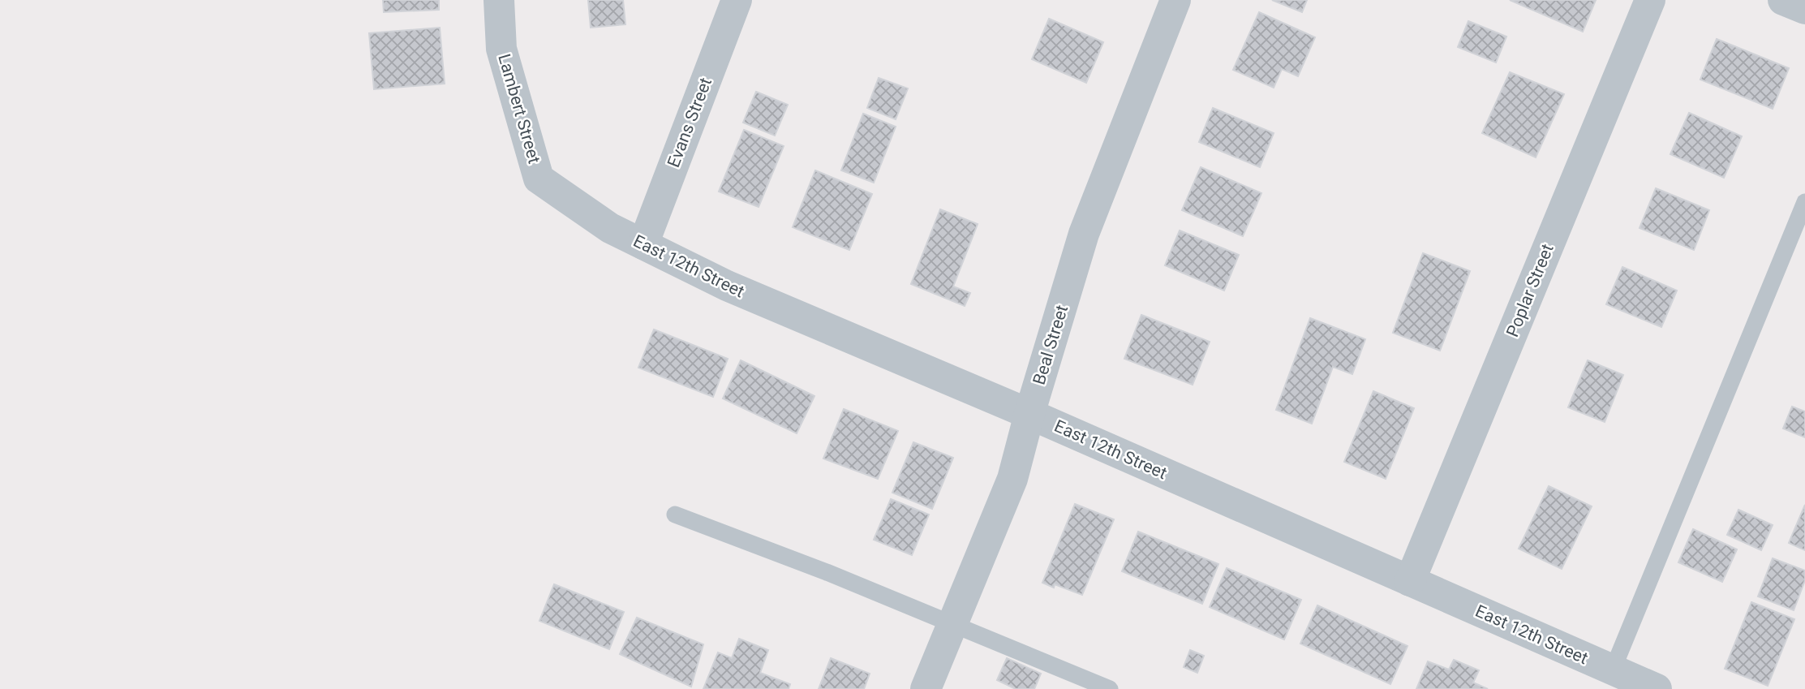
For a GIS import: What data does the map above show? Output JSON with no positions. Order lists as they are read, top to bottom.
{
  "streets": {
    "street": [
      "Lambert Street",
      "Evans Street",
      "East 12th Street",
      "Poplar Street",
      "Beal Street"
    ]
  },
  "crossings": [
    ["Lambert Street", "East 12th Street"],
    ["Evans Street", "East 12th Street"],
    ["East 12th Street", "Poplar Street"],
    ["East 12th Street", "Beal Street"]
  ]
}
